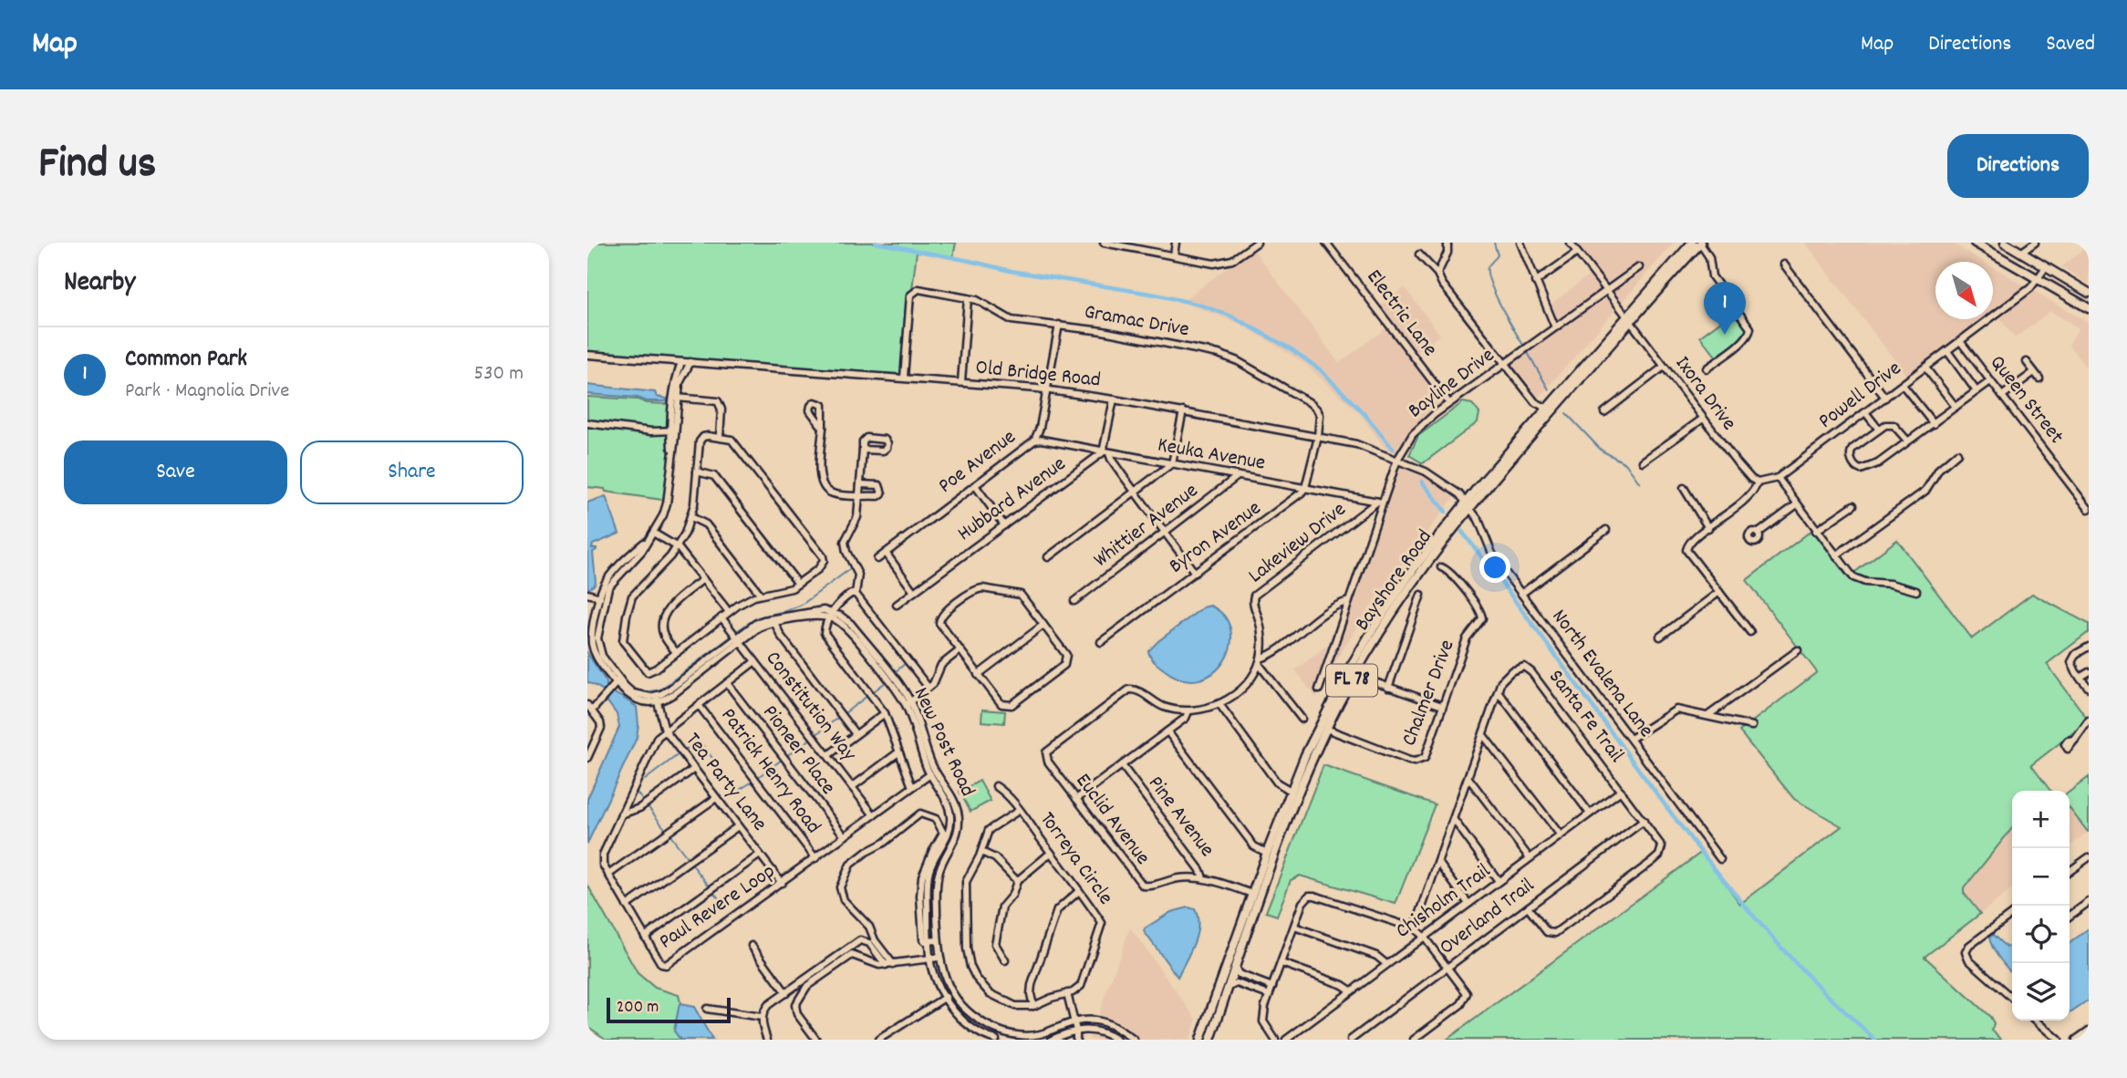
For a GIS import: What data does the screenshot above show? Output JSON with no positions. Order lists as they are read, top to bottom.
{
  "streets": {
    "main road": ["Bayshore Road", "FL 78"],
    "street": [
      "Electric Lane",
      "Gramac Drive",
      "Old Bridge Road",
      "Bayline Drive",
      "Ixora Drive",
      "Powell Drive",
      "Queen Street",
      "Keuka Avenue",
      "Poe Avenue",
      "Hubbard Avenue",
      "Whittier Avenue",
      "Byron Avenue",
      "Lakeview Drive",
      "North Evalena Lane",
      "Chalmer Drive",
      "Constitution Way",
      "Santa Fe Trail",
      "New Post Road",
      "Pioneer Place",
      "Patrick Henry Road",
      "Tea Party Lane",
      "Pine Avenue",
      "Euclid Avenue",
      "Torreya Circle",
      "Chisholm Trail",
      "Paul Revere Loop",
      "Overland Trail"
    ]
  },
  "crossings": [
    ["Electric Lane", "Bayline Drive"],
    ["Gramac Drive", "Old Bridge Road"],
    ["Gramac Drive", "Poe Avenue"],
    ["Old Bridge Road", "Bayline Drive"],
    ["Old Bridge Road", "Poe Avenue"],
    ["Old Bridge Road", "Bayshore Road"],
    ["Old Bridge Road", "North Evalena Lane"],
    ["Bayline Drive", "Ixora Drive"],
    ["Bayline Drive", "Keuka Avenue"],
    ["Bayline Drive", "Lakeview Drive"],
    ["Ixora Drive", "Powell Drive"],
    ["Ixora Drive", "Bayshore Road"],
    ["Powell Drive", "Queen Street"],
    ["Keuka Avenue", "Poe Avenue"],
    ["Keuka Avenue", "Hubbard Avenue"],
    ["Keuka Avenue", "Whittier Avenue"],
    ["Keuka Avenue", "Byron Avenue"],
    ["Keuka Avenue", "Lakeview Drive"],
    ["Bayshore Road", "North Evalena Lane"],
    ["Bayshore Road", "Chalmer Drive"],
    ["Bayshore Road", "Pine Avenue"],
    ["Constitution Way", "Paul Revere Loop"],
    ["Santa Fe Trail", "Chisholm Trail"],
    ["Santa Fe Trail", "Overland Trail"],
    ["New Post Road", "Paul Revere Loop"],
    ["Pioneer Place", "Paul Revere Loop"],
    ["Patrick Henry Road", "Paul Revere Loop"],
    ["Tea Party Lane", "Paul Revere Loop"],
    ["Pine Avenue", "Euclid Avenue"]
  ],
  "scale_bar": "200 m",
  "north": "bottom right",
  "page": {
    "header": "Map",
    "nav": ["Map", "Directions", "Saved"],
    "title": "Find us",
    "buttons": [
      "Directions",
      ["Save", "Share"]
    ],
    "heading": "Nearby",
    "pins": "1",
    "list": [
      {
        "mark": "1",
        "name": "Common Park",
        "note": "Park · Magnolia Drive",
        "value": "530 m"
      }
    ],
    "map_buttons": ["+", "−"],
    "scale": "200 m"
  }
}
